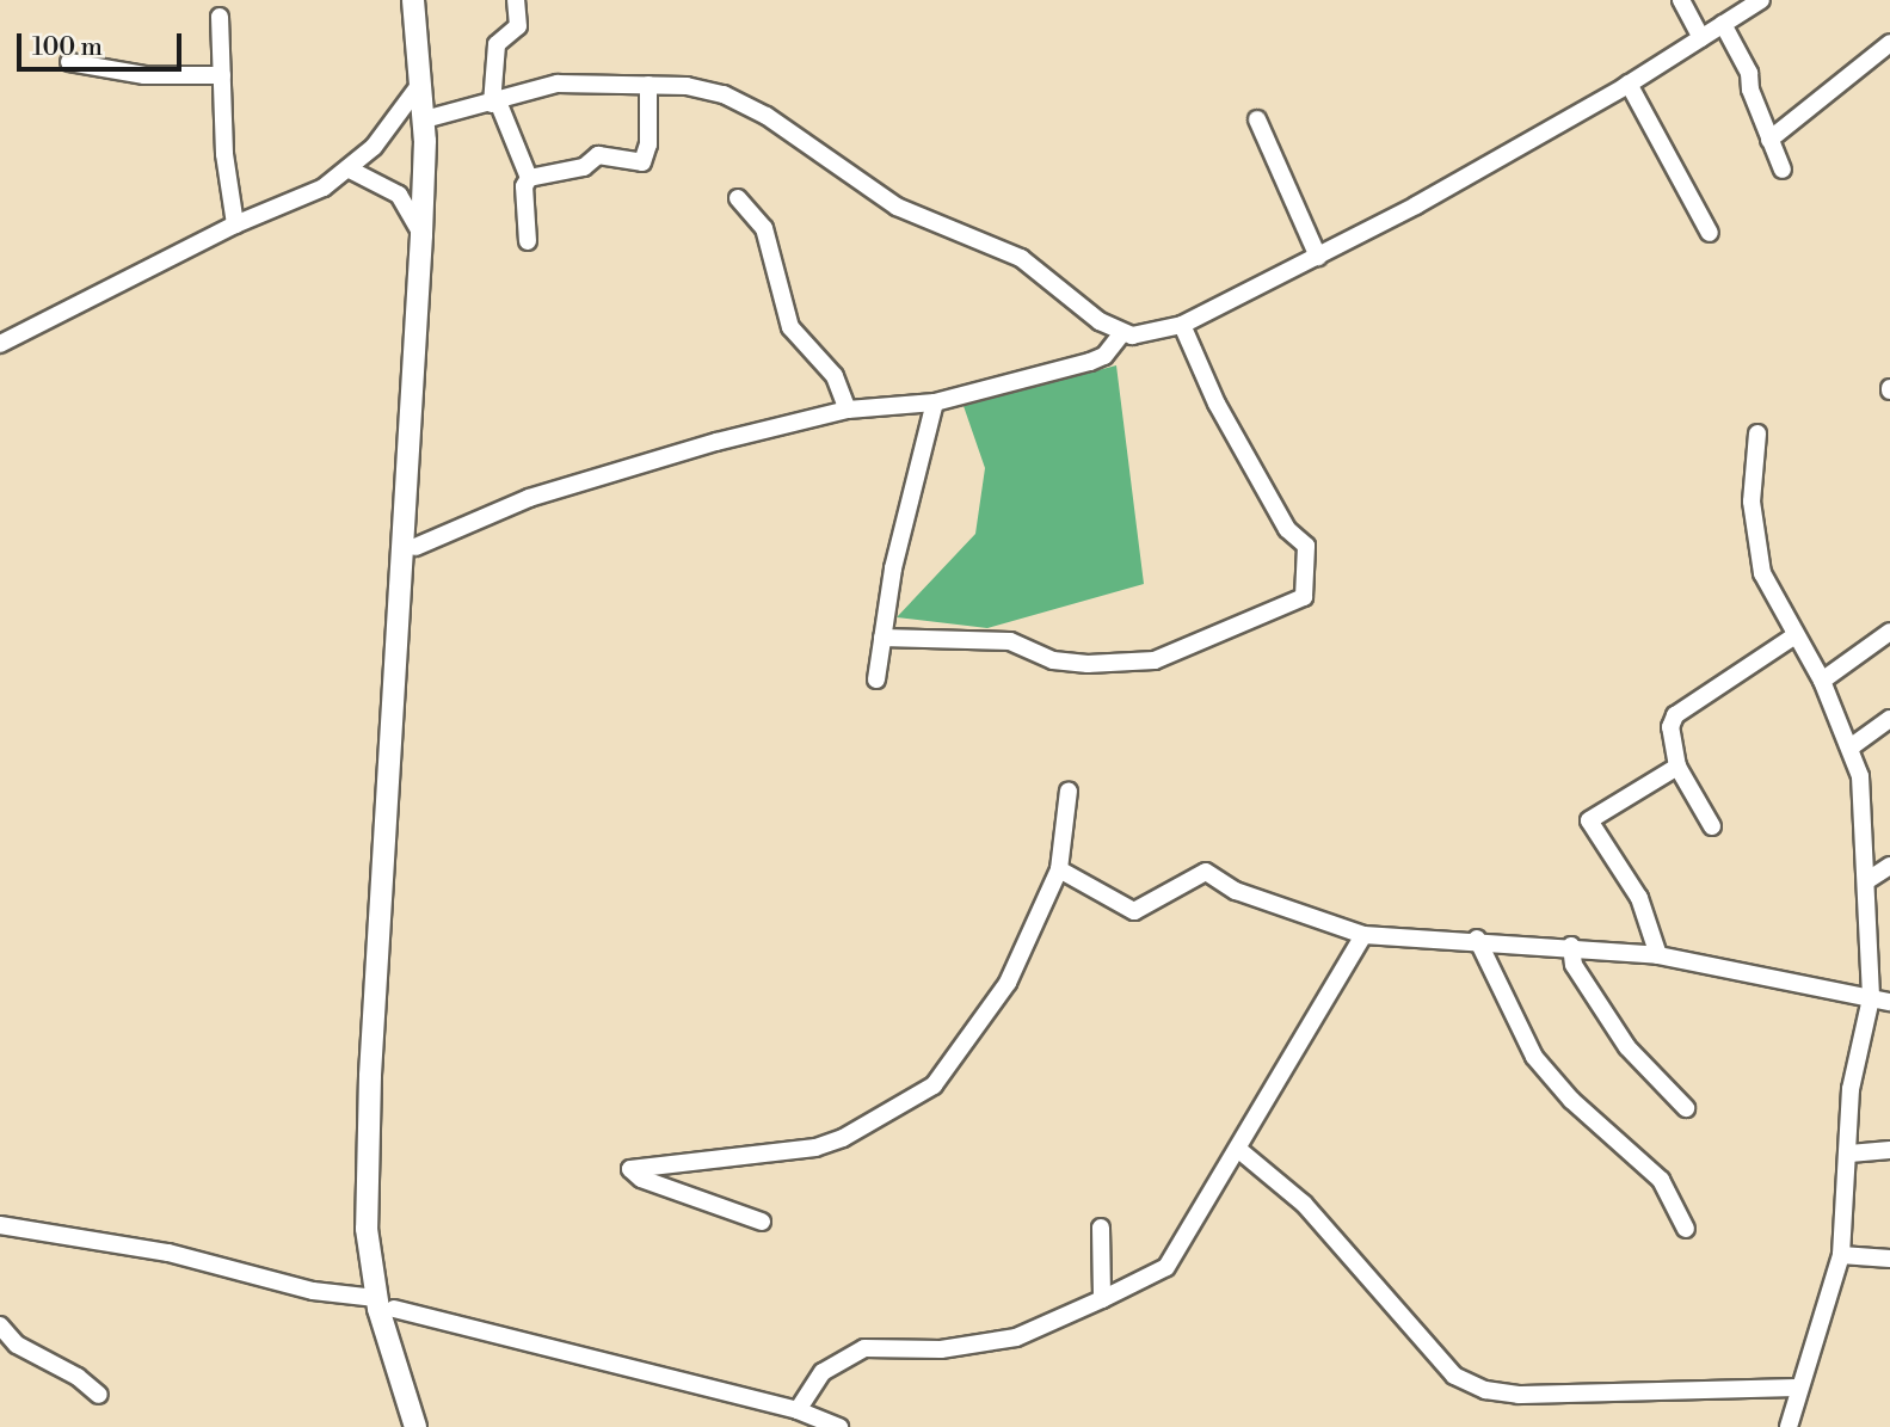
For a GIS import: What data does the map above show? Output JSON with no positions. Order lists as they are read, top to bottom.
{
  "scale_bar": "100 m"
}
